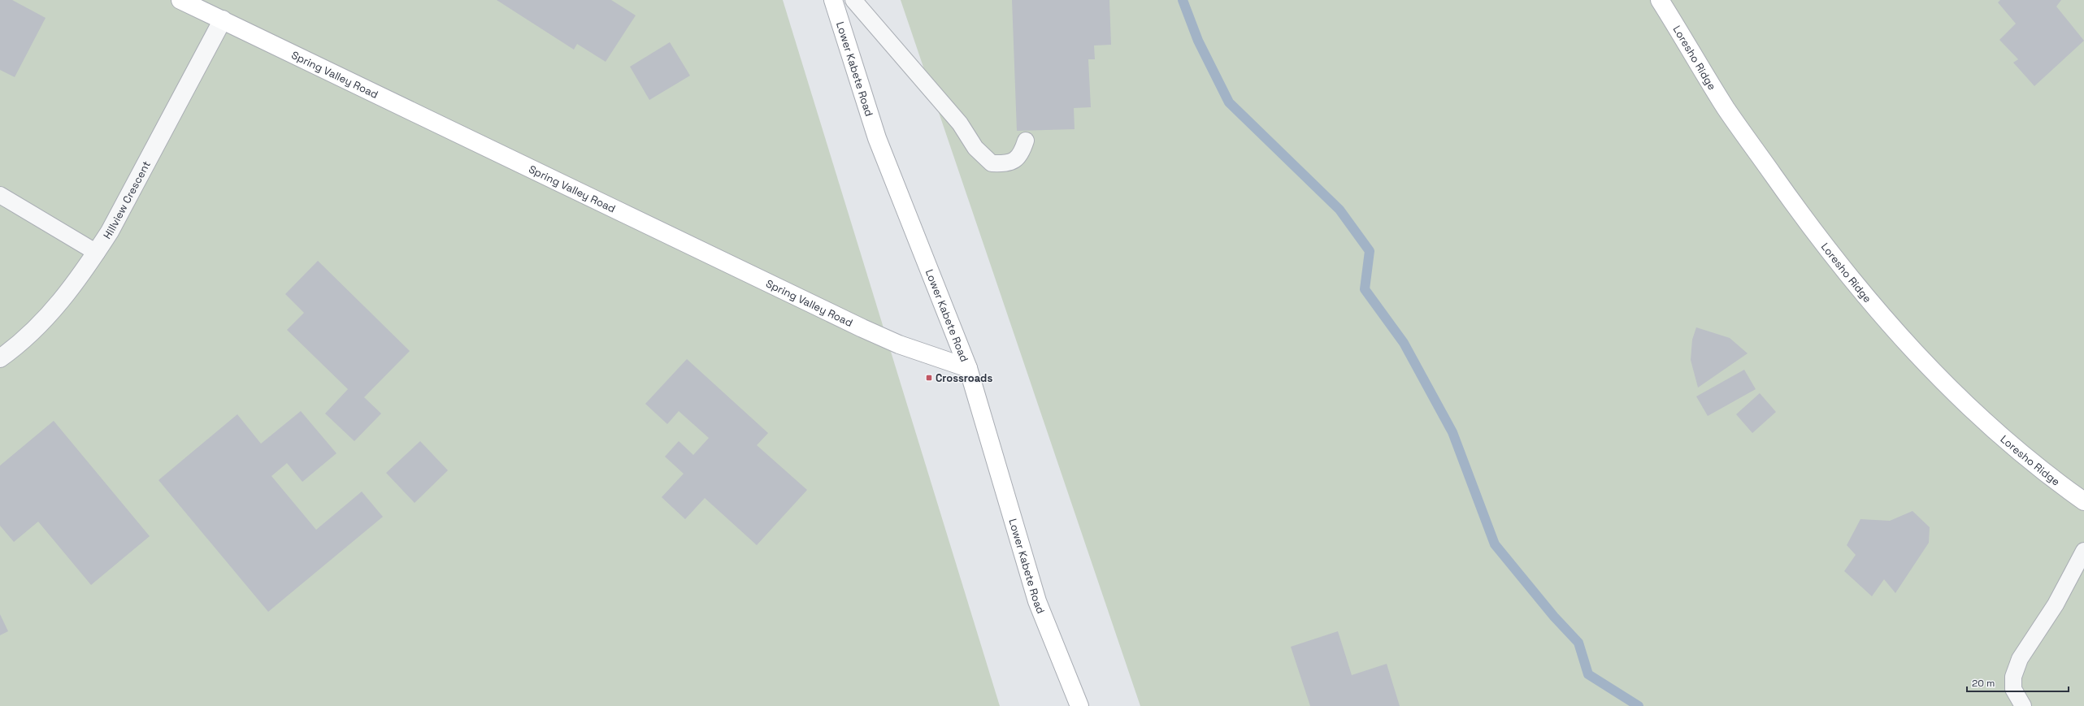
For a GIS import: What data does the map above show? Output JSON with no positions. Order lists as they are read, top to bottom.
{
  "streets": {
    "street": [
      "Loresho Ridge",
      "Lower Kabete Road",
      "Spring Valley Road",
      "Hillview Crescent"
    ]
  },
  "crossings": [
    ["Lower Kabete Road", "Spring Valley Road"],
    ["Spring Valley Road", "Hillview Crescent"]
  ],
  "places": {
    "transit": ["Crossroads"]
  },
  "scale_bar": "20 m"
}
